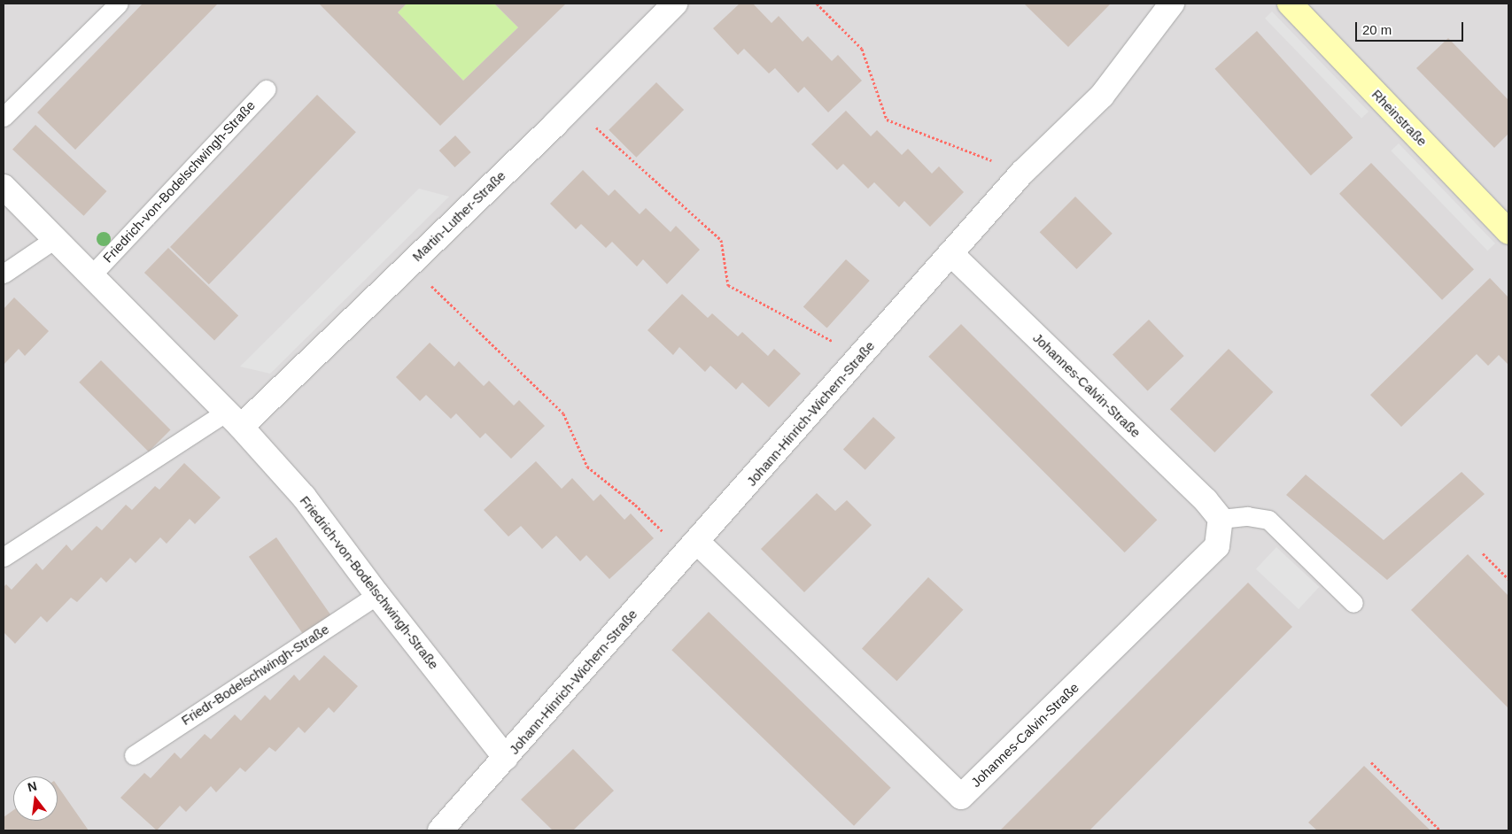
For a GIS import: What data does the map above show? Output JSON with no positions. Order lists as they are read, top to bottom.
{
  "streets": {
    "main road": ["Rheinstraße"],
    "street": [
      "Friedrich-von-Bodelschwingh-Straße",
      "Martin-Luther-Straße",
      "Johannes-Calvin-Straße",
      "Johann-Hinrich-Wichern-Straße"
    ],
    "lane": ["Friedr-Bodelschwingh-Straße"]
  },
  "crossings": [
    ["Friedrich-von-Bodelschwingh-Straße", "Martin-Luther-Straße"],
    ["Friedrich-von-Bodelschwingh-Straße", "Johann-Hinrich-Wichern-Straße"],
    ["Friedrich-von-Bodelschwingh-Straße", "Friedr-Bodelschwingh-Straße"],
    ["Johannes-Calvin-Straße", "Johann-Hinrich-Wichern-Straße"]
  ],
  "scale_bar": "20 m",
  "north": "top"
}
